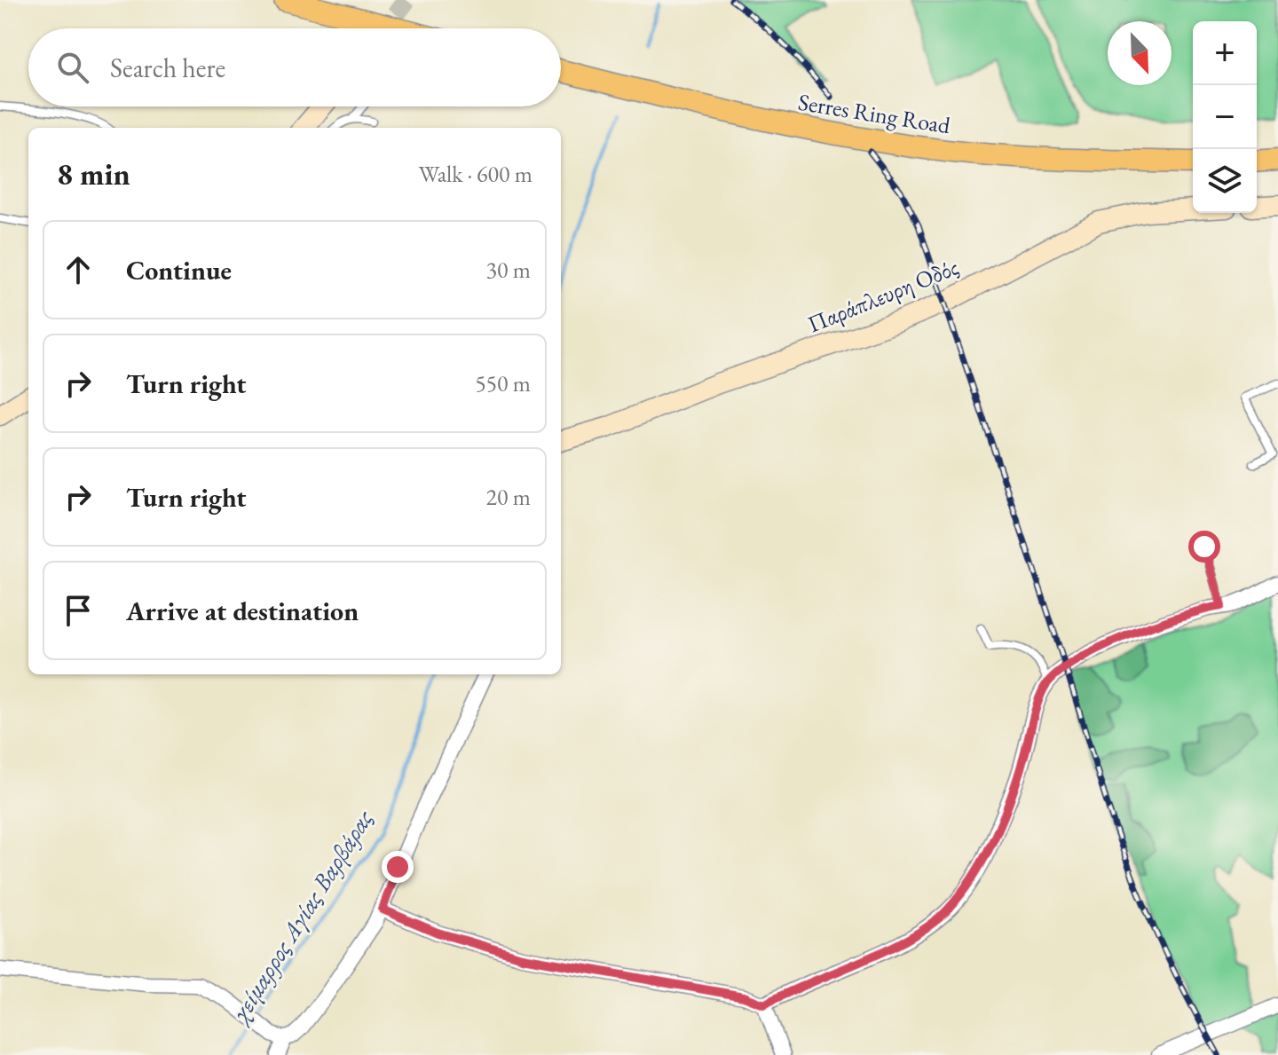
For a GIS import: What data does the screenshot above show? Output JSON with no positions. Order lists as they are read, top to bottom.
{
  "streets": {
    "main road": ["Serres Ring Road"],
    "street": ["Παράπλευρη Οδός"]
  },
  "water": ["χείμαρρος Αγίας Βαρβάρας"],
  "north": "bottom right",
  "page": {
    "map_buttons": ["+", "−"],
    "search": "Search here",
    "heading": ["8 min", "Walk · 600 m"],
    "list": [
      ["Continue", "30 m"],
      ["Turn right", "550 m"],
      ["Turn right", "20 m"],
      "Arrive at destination"
    ]
  }
}
